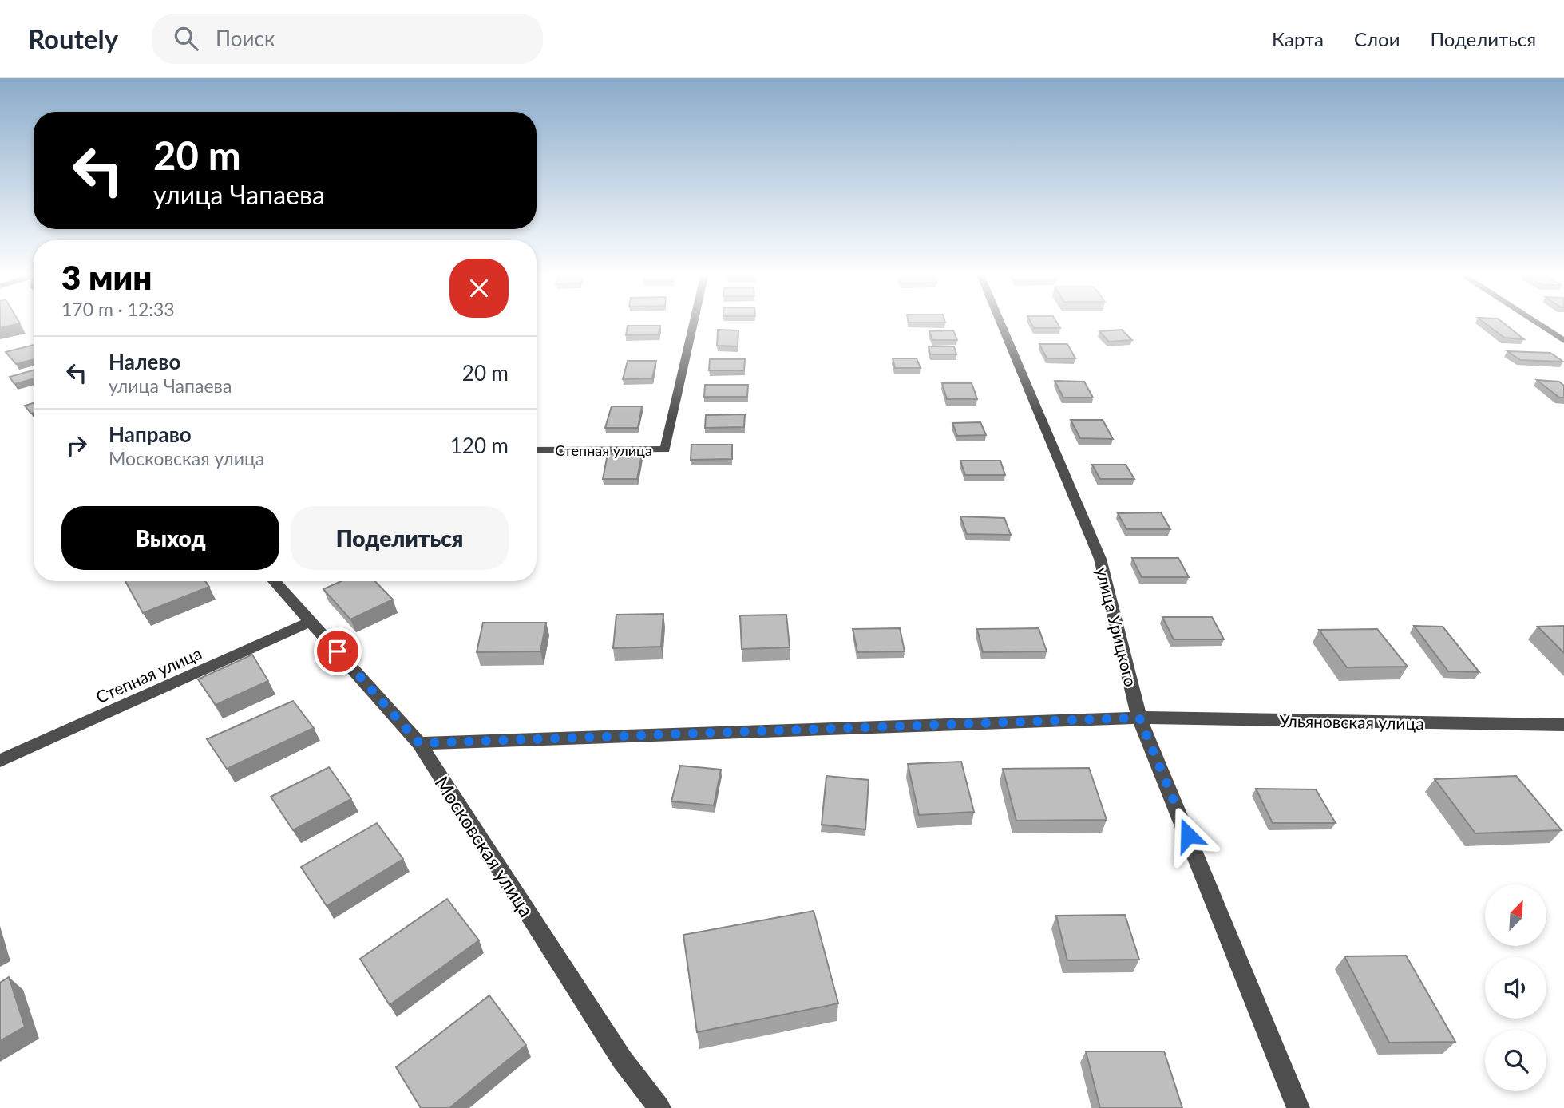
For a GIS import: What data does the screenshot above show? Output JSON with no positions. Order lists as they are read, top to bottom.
{
  "streets": {
    "street": [
      "Степная улица",
      "улица Урицкого",
      "Ульяновская улица",
      "Московская улица"
    ]
  },
  "crossings": [
    ["Степная улица", "Московская улица"],
    ["улица Урицкого", "Ульяновская улица"],
    ["Ульяновская улица", "Московская улица"]
  ],
  "north": "top right",
  "page": {
    "header": "Routely",
    "search": "Поиск",
    "nav": ["Карта", "Слои", "Поделиться"],
    "turn": ["20 m", "улица Чапаева"],
    "heading": ["3 мин", "170 m · 12:33"],
    "list": [
      {
        "name": "Налево",
        "note": "улица Чапаева",
        "value": "20 m"
      },
      {
        "name": "Направо",
        "note": "Московская улица",
        "value": "120 m"
      }
    ],
    "buttons": ["Выход", "Поделиться"]
  }
}
